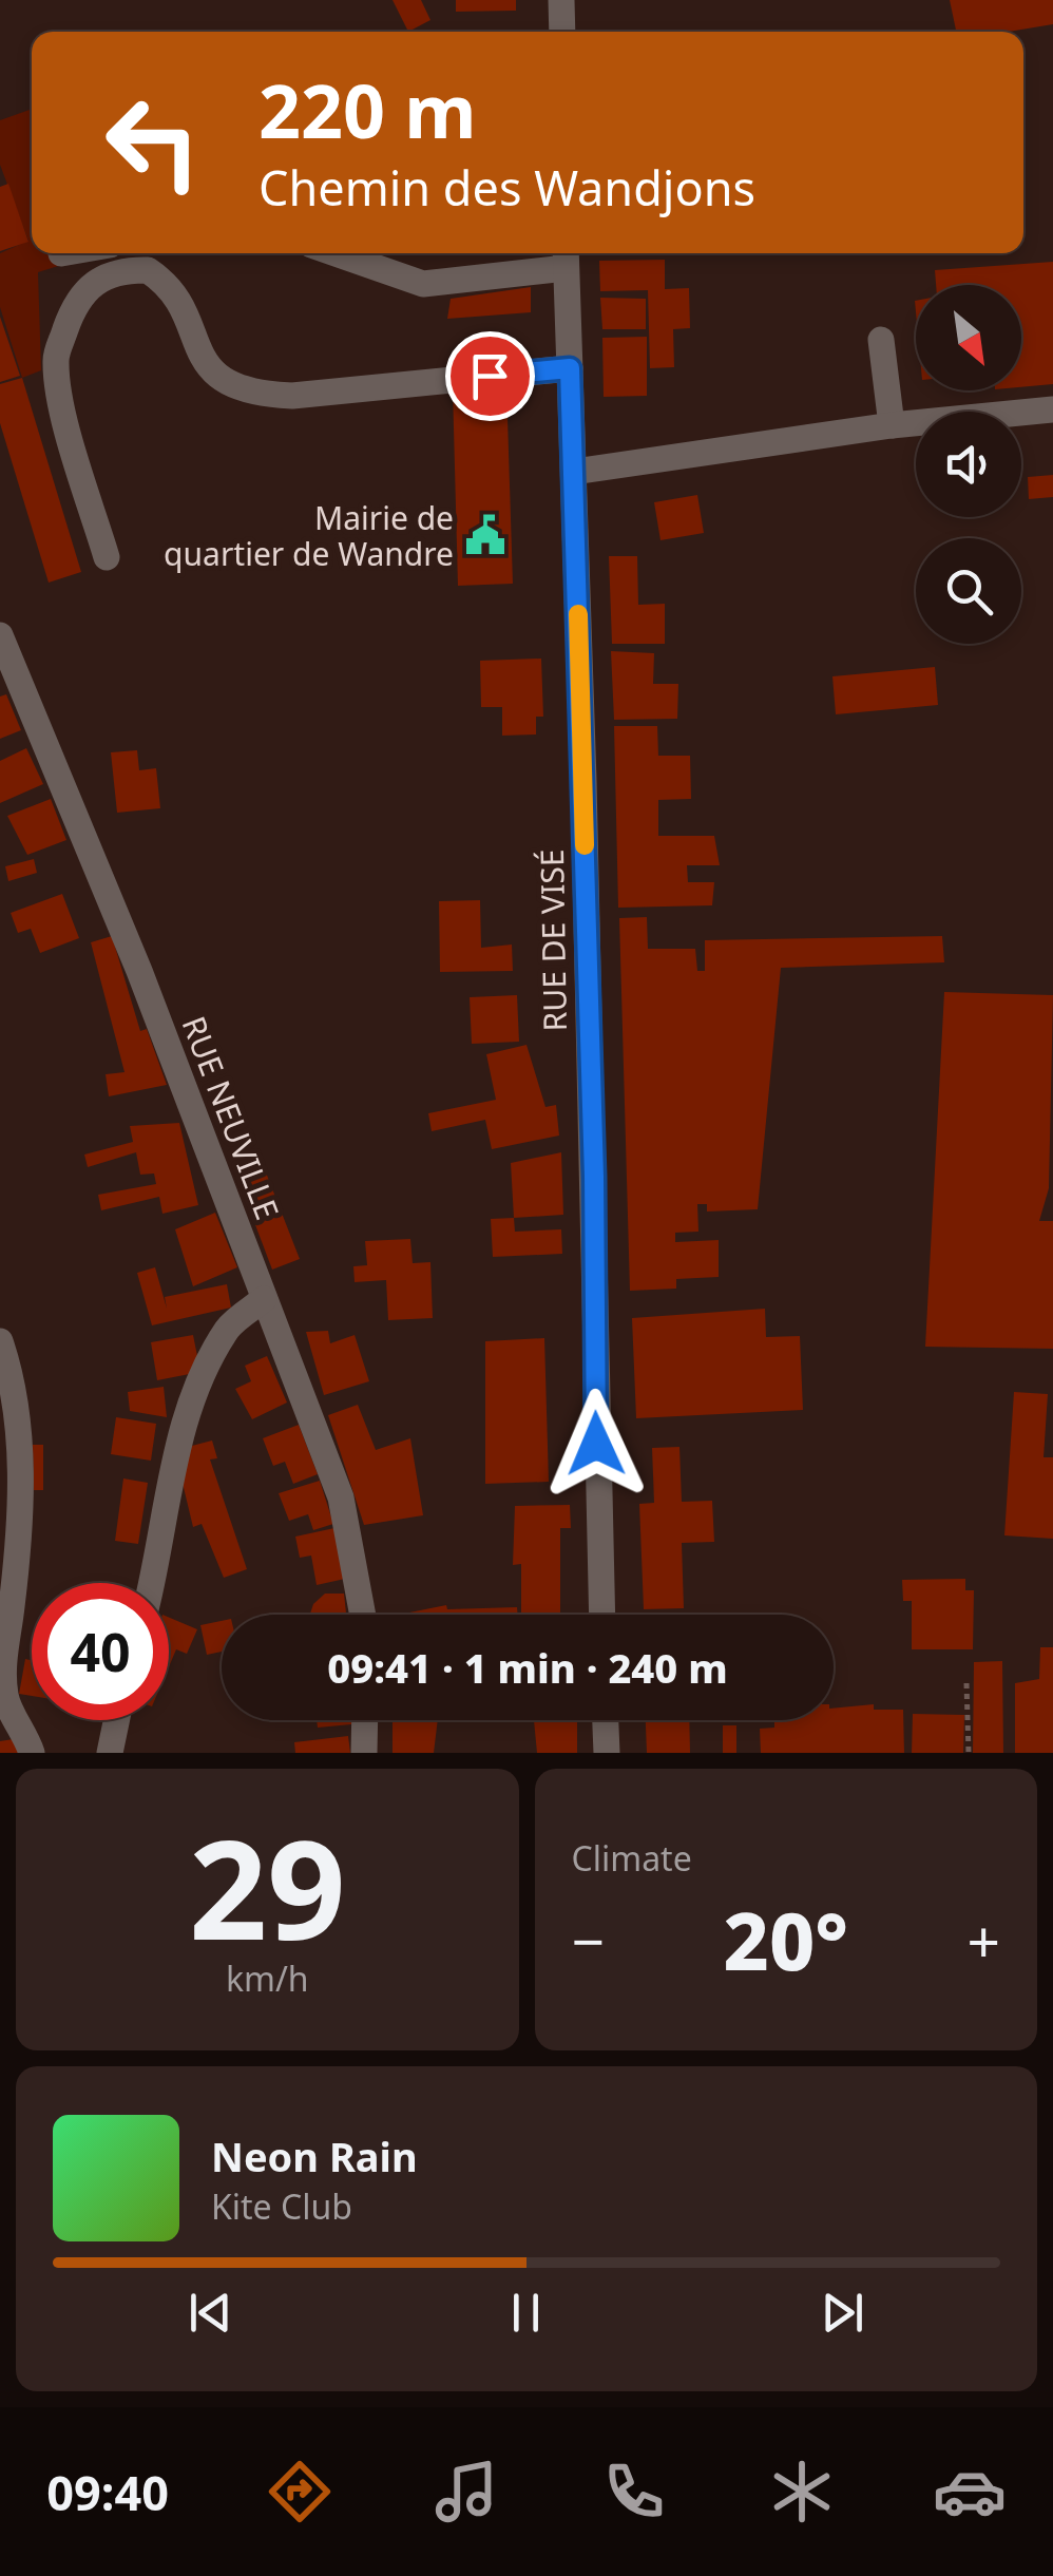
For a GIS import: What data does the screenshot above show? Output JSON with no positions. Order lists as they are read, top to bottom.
{
  "streets": {
    "street": ["RUE DE VISÉ", "RUE NEUVILLE"]
  },
  "places": {
    "public building": ["Mairie de quartier de Wandre"]
  },
  "north": "bottom right",
  "page": {
    "turn": ["220 m", "Chemin des Wandjons"],
    "limit": "40",
    "trip": "09:41 · 1 min · 240 m",
    "tile": [
      ["29", "km/h"],
      "Climate"
    ],
    "heat": ["−", "20°", "+"],
    "song": ["Neon Rain", "Kite Club"],
    "tabs": "09:40"
  }
}
